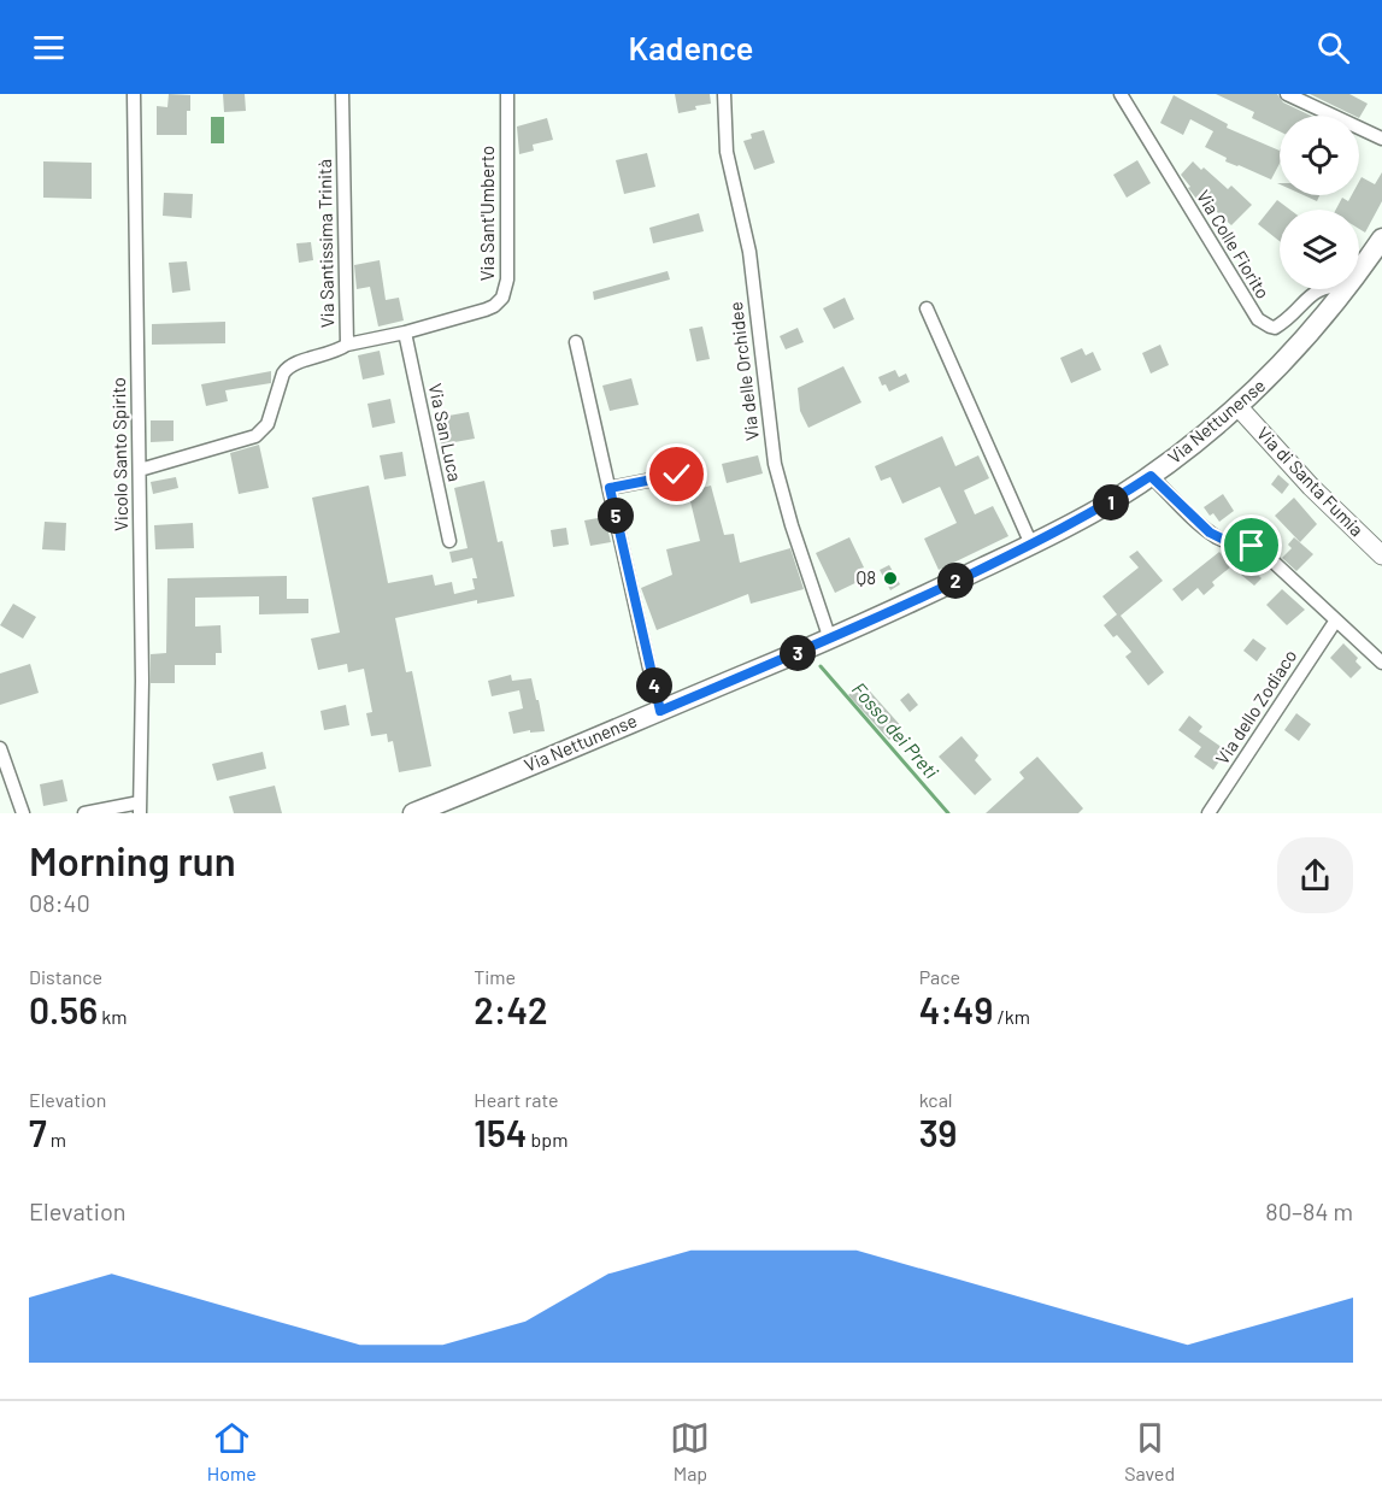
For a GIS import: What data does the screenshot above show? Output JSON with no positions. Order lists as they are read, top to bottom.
{
  "streets": {
    "main road": ["Via Nettunense"],
    "street": [
      "Via Sant'Umberto",
      "Via Santissima Trinità",
      "Via Colle Fiorito",
      "Via delle Orchidee",
      "Via San Luca",
      "Vicolo Santo Spirito",
      "Via di Santa Fumia",
      "Via dello Zodiaco"
    ]
  },
  "crossings": [
    ["Via Sant'Umberto", "Via Santissima Trinità"],
    ["Via Sant'Umberto", "Via San Luca"],
    ["Via Santissima Trinità", "Vicolo Santo Spirito"],
    ["Via delle Orchidee", "Via Nettunense"],
    ["Via Nettunense", "Via di Santa Fumia"]
  ],
  "water": ["Fosso dei Preti"],
  "places": ["Q8"],
  "page": {
    "header": "Kadence",
    "pins": [
      "1",
      "5",
      "2",
      "3",
      "4"
    ],
    "heading": ["Morning run", "08:40"],
    "stats": [
      ["Distance", "0.56 km"],
      ["Time", "2:42"],
      ["Pace", "4:49 /km"],
      ["Elevation", "7 m"],
      ["Heart rate", "154 bpm"],
      ["kcal", "39"]
    ],
    "chart": ["Elevation", "80–84 m"],
    "tabs": ["Home", "Map", "Saved"]
  }
}
